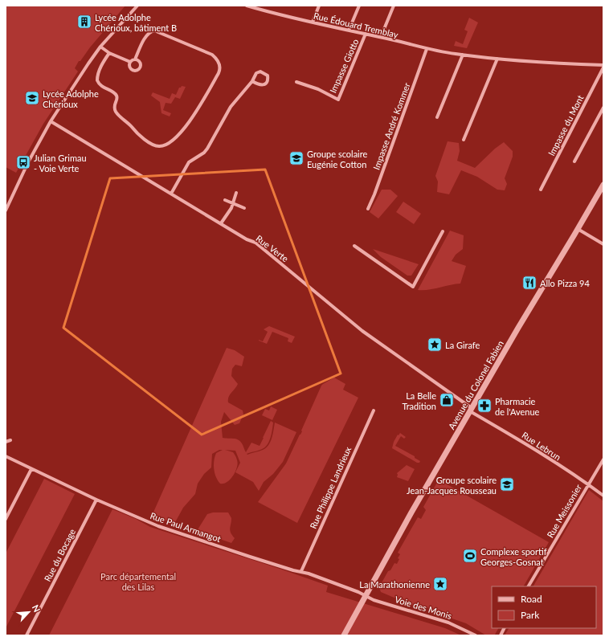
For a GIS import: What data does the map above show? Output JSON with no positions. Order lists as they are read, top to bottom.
{
  "streets": {
    "street": [
      "Rue Édouard Tremblay",
      "Impasse Giotto",
      "Impasse du Mont",
      "Impasse André Kommer",
      "Rue Verte",
      "Avenue du Colonel Fabien",
      "Rue Lebrun",
      "Rue Philippe Landrieux",
      "Rue Meissonier",
      "Rue Paul Armangot",
      "Rue du Bocage",
      "Voie des Monis"
    ]
  },
  "crossings": [
    ["Rue Édouard Tremblay", "Impasse Giotto"],
    ["Rue Édouard Tremblay", "Impasse André Kommer"],
    ["Rue Verte", "Avenue du Colonel Fabien"],
    ["Rue Verte", "Rue Lebrun"],
    ["Avenue du Colonel Fabien", "Rue Lebrun"],
    ["Avenue du Colonel Fabien", "Rue Paul Armangot"],
    ["Avenue du Colonel Fabien", "Voie des Monis"],
    ["Rue Lebrun", "Rue Meissonier"],
    ["Rue Philippe Landrieux", "Rue Paul Armangot"],
    ["Rue Paul Armangot", "Rue du Bocage"],
    ["Rue Paul Armangot", "Voie des Monis"]
  ],
  "parks": ["Parc départemental des Lilas"],
  "places": {
    "building": ["Lycée Adolphe Chérioux, bâtiment B"],
    "school or university": ["Lycée Adolphe Chérioux", "Groupe scolaire Eugénie Cotton", "Groupe scolaire Jean-Jacques Rousseau"],
    "bus stop": ["Julian Grimau - Voie Verte"],
    "restaurant": ["Allo Pizza 94"],
    "place": ["La Girafe", "La Marathonienne"],
    "shop": ["La Belle Tradition"],
    "pharmacy": ["Pharmacie de l'Avenue"],
    "sports": ["Complexe sportif Georges-Gosnat"]
  },
  "legend": ["Road", "Park"],
  "north": "top right"
}
